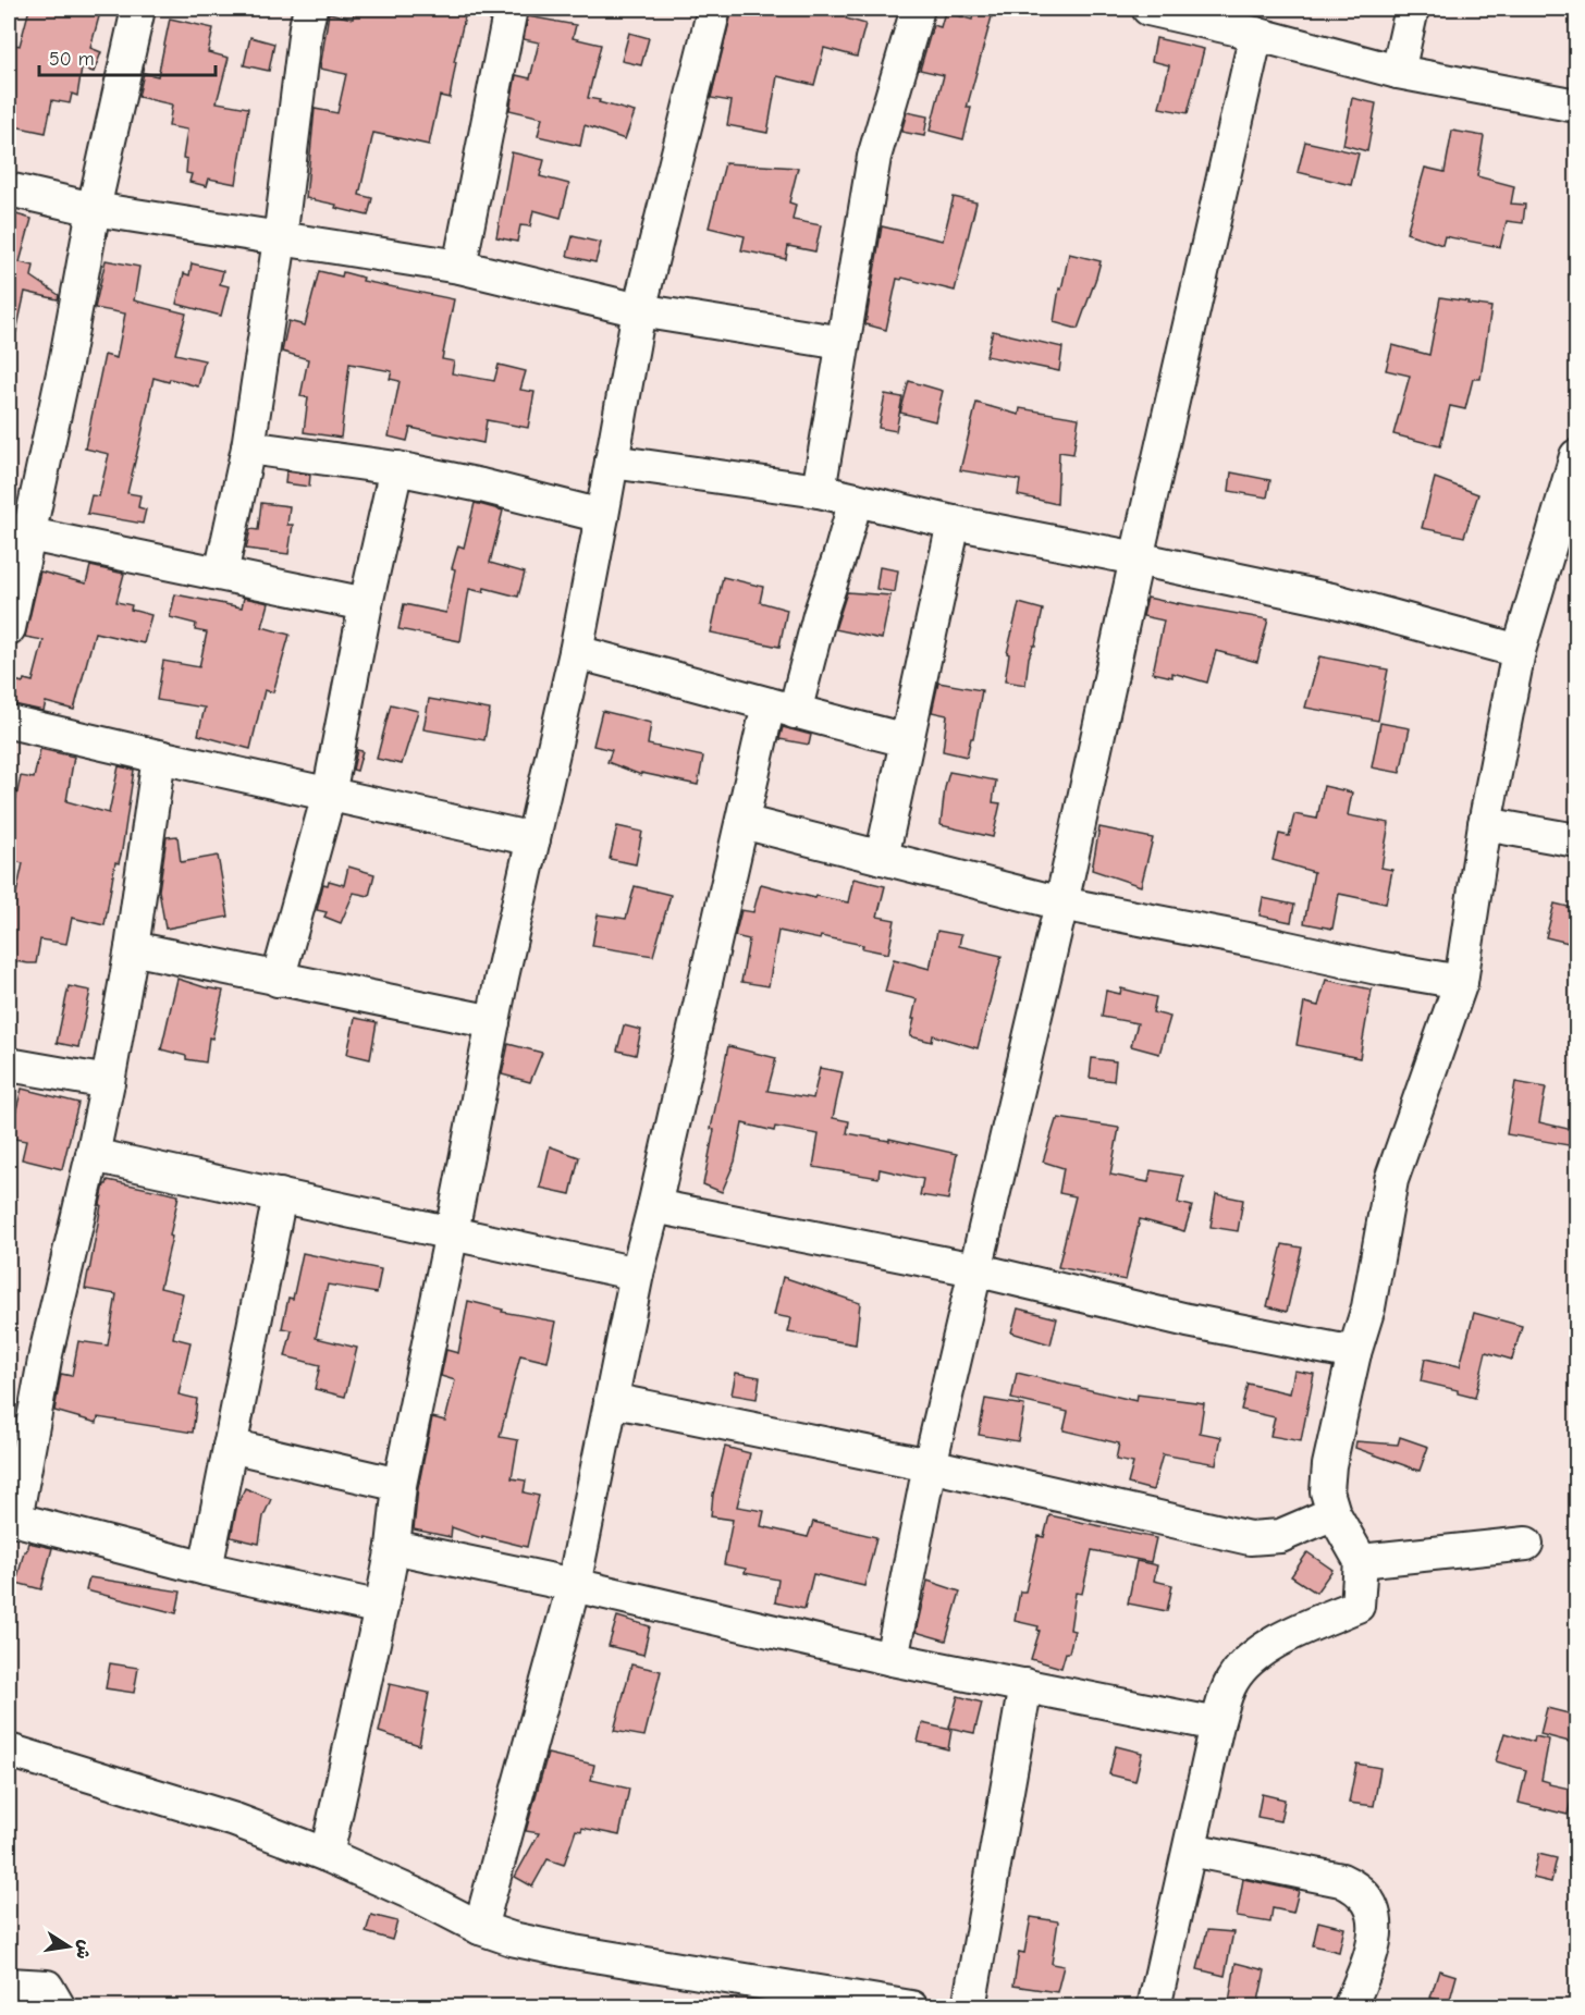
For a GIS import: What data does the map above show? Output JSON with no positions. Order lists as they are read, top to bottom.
{
  "scale_bar": "50 m",
  "north": "right"
}
